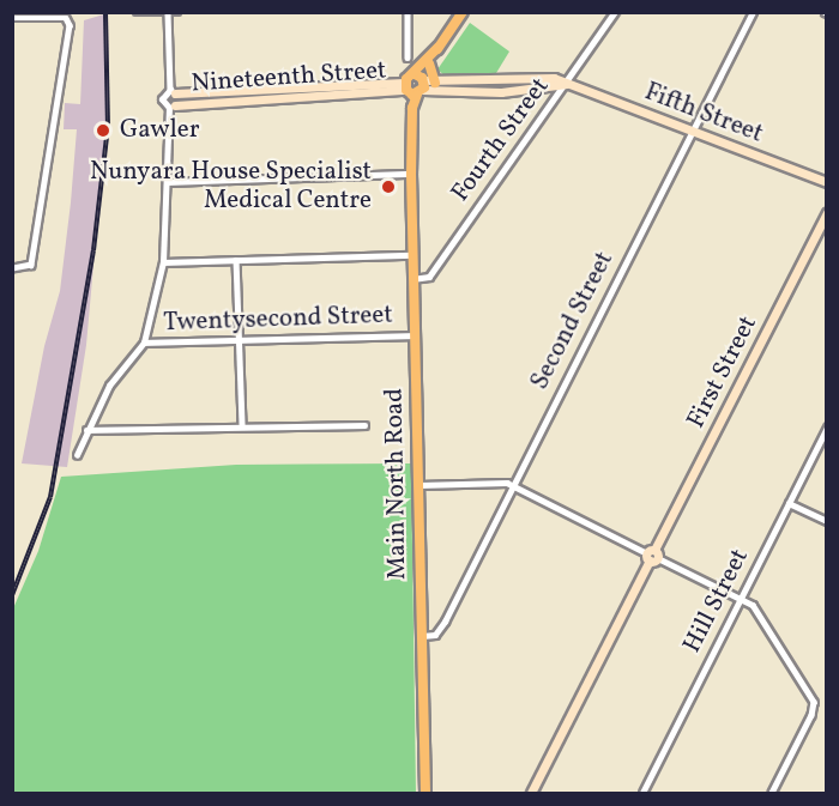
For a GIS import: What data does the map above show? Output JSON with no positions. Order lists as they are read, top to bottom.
{
  "streets": {
    "main road": ["Main North Road"],
    "street": [
      "Nineteenth Street",
      "Fifth Street",
      "Fourth Street",
      "Twentysecond Street",
      "Second Street",
      "First Street",
      "Hill Street"
    ]
  },
  "crossings": [
    ["Nineteenth Street", "Fifth Street"],
    ["Nineteenth Street", "Main North Road"],
    ["Fifth Street", "Fourth Street"],
    ["Fifth Street", "Second Street"],
    ["Fifth Street", "Main North Road"],
    ["Fourth Street", "Main North Road"],
    ["Twentysecond Street", "Main North Road"],
    ["Second Street", "Main North Road"]
  ],
  "places": ["Gawler", "Nunyara House Specialist Medical Centre"]
}
